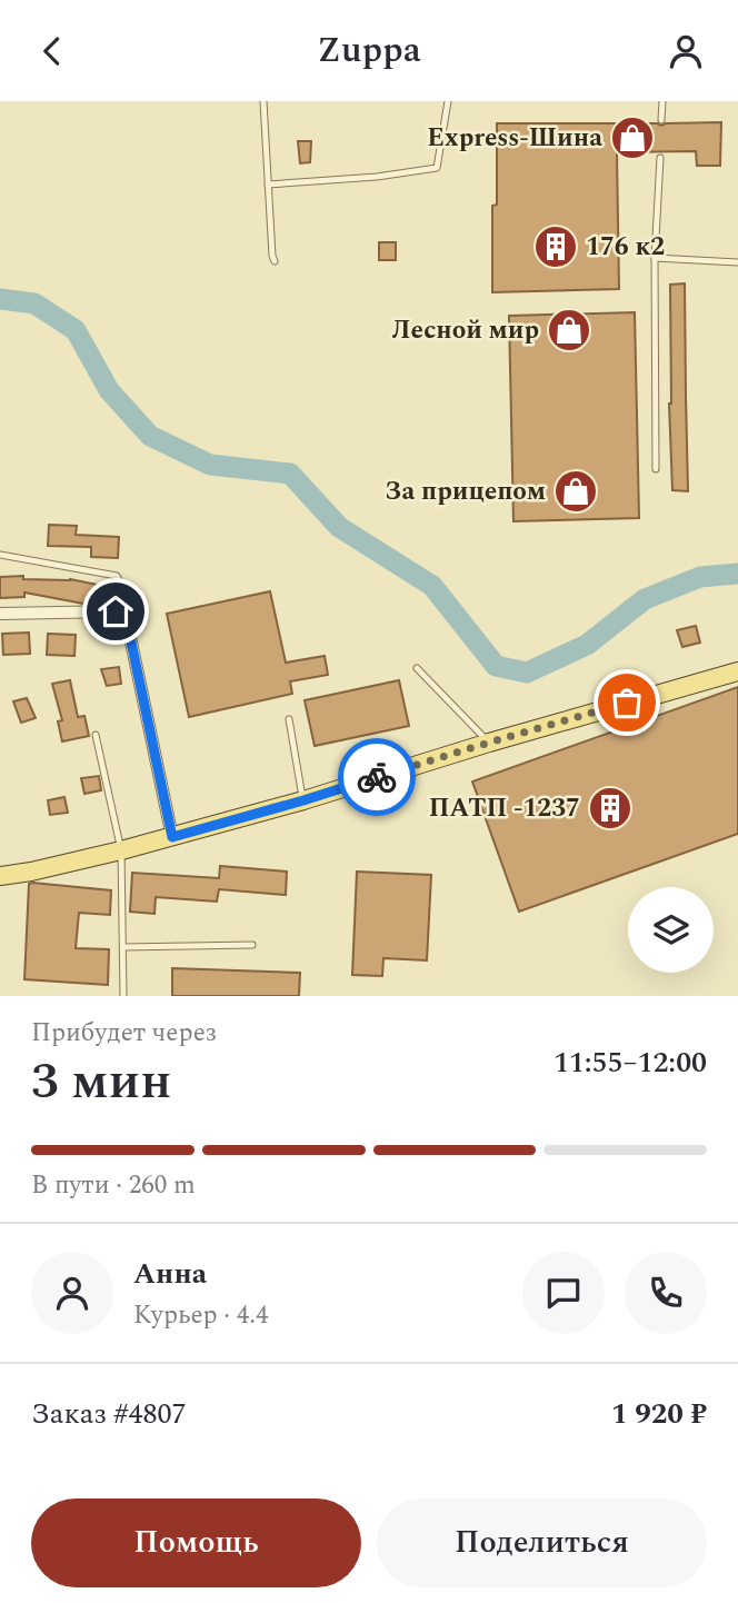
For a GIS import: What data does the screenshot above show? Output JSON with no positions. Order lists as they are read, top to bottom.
{
  "places": {
    "shop": ["Express-Шина", "Лесной мир", "За прицепом"],
    "building": ["176 к2", "ПАТП -1237"]
  },
  "page": {
    "header": "Zuppa",
    "heading": ["3 мин", "Прибудет через", "11:55–12:00"],
    "panel": [
      "Анна",
      "Курьер · 4.4",
      "Заказ #4807",
      "1 920 ₽"
    ],
    "bar": "В пути · 260 m",
    "buttons": ["Помощь", "Поделиться"]
  }
}
